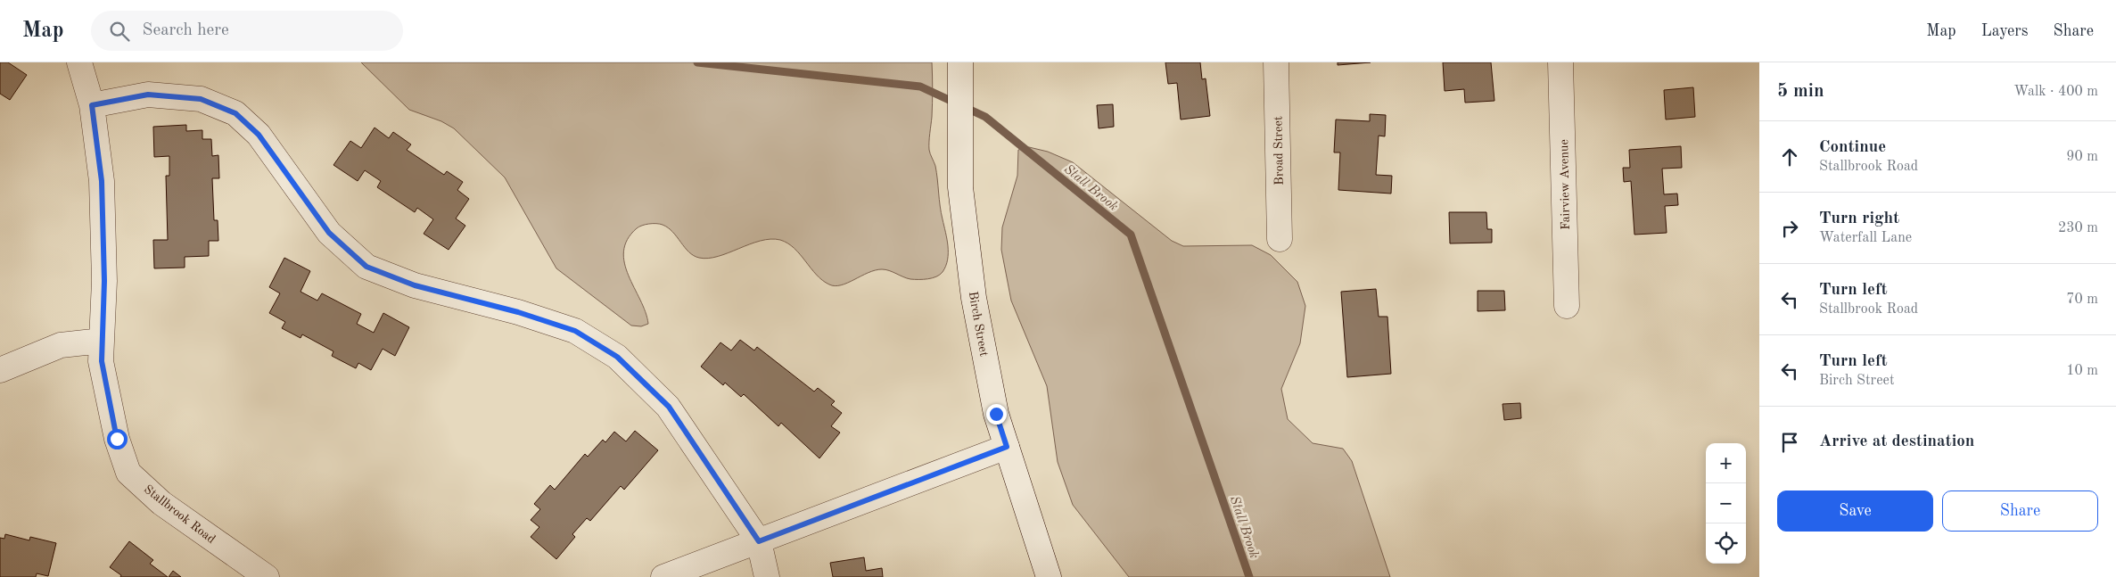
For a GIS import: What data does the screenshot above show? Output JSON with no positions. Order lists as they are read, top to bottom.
{
  "streets": {
    "street": [
      "Broad Street",
      "Fairview Avenue",
      "Birch Street",
      "Stallbrook Road"
    ]
  },
  "water": ["Stall Brook"],
  "page": {
    "header": "Map",
    "search": "Search here",
    "nav": ["Map", "Layers", "Share"],
    "heading": ["5 min", "Walk · 400 m"],
    "list": [
      ["Continue", "Stallbrook Road", "90 m"],
      ["Turn right", "Waterfall Lane", "230 m"],
      ["Turn left", "Stallbrook Road", "70 m"],
      ["Turn left", "Birch Street", "10 m"],
      "Arrive at destination"
    ],
    "map_buttons": ["+", "−"],
    "buttons": ["Save", "Share"]
  }
}
